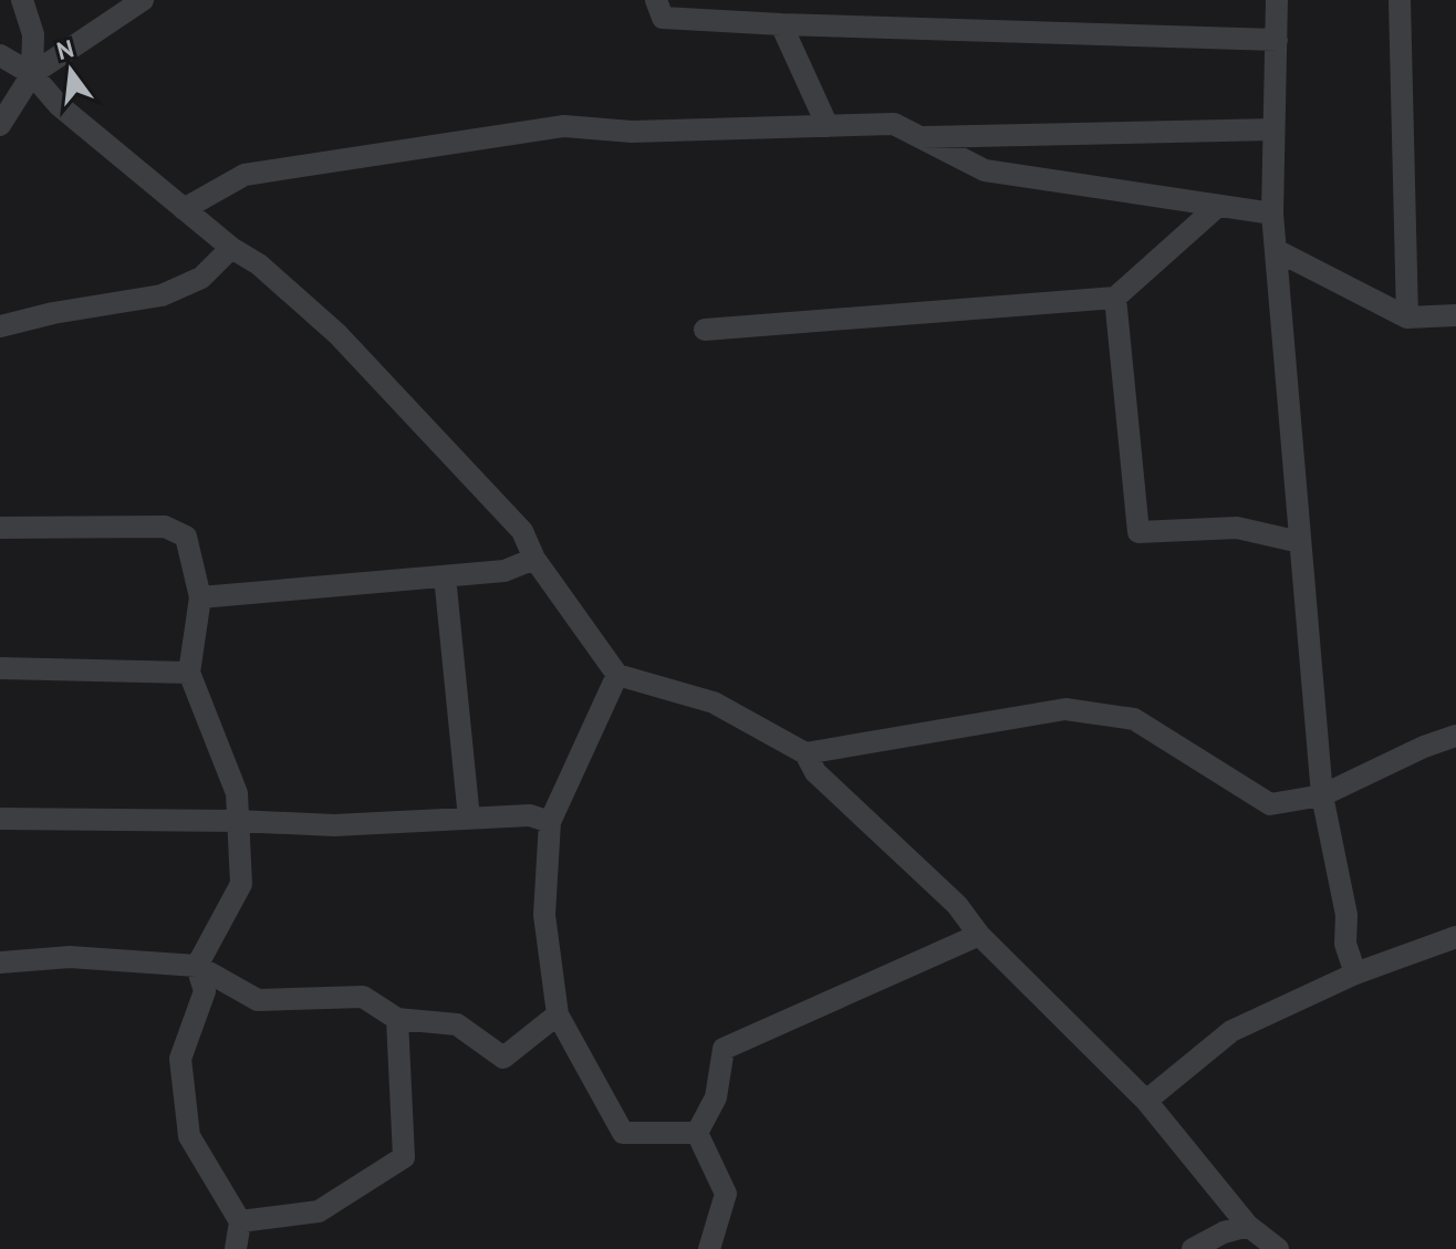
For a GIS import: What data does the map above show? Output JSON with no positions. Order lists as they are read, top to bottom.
{
  "north": "top"
}
